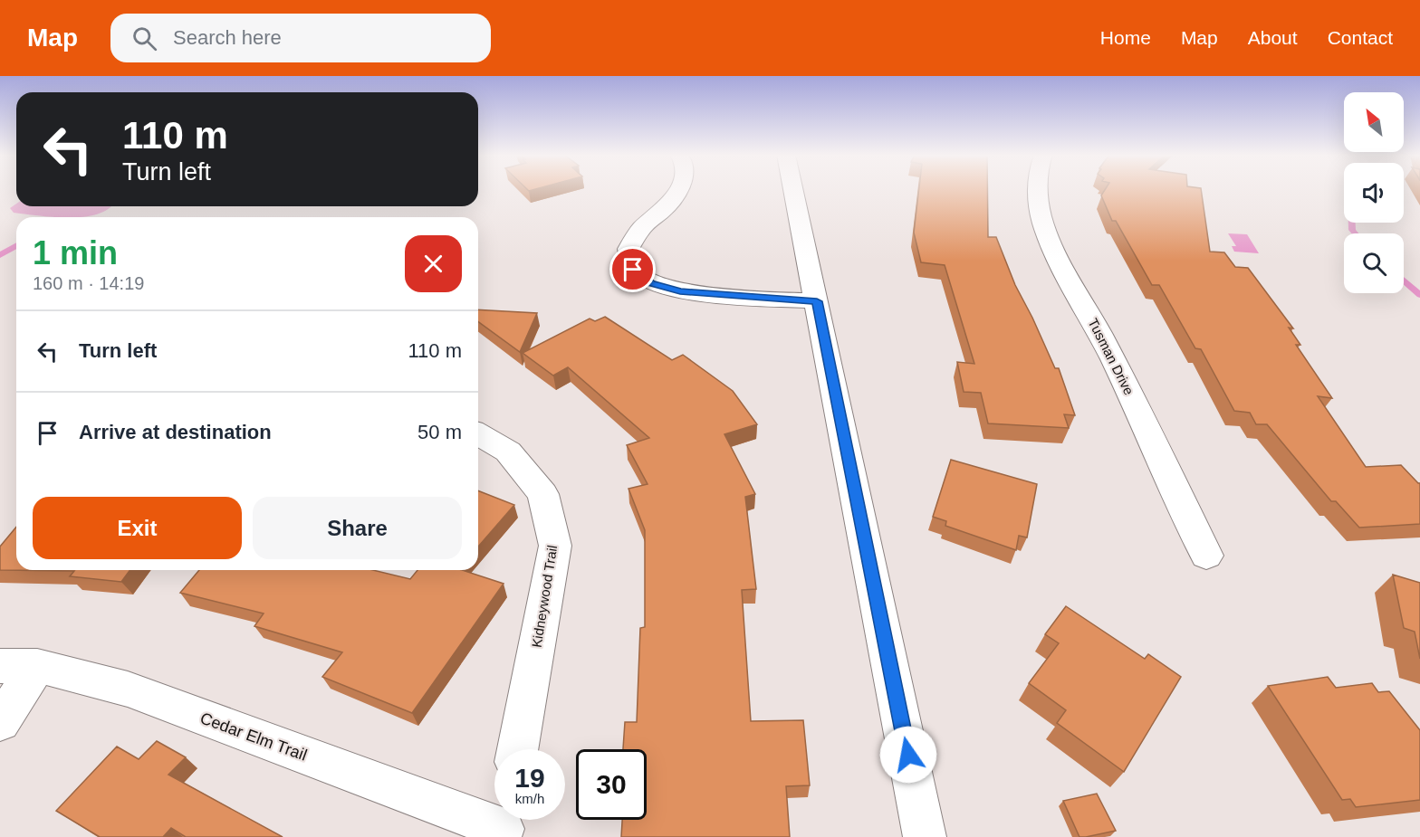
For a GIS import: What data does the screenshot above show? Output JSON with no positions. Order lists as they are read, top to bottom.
{
  "streets": {
    "street": ["Tusman Drive", "Kidneywood Trail", "Cedar Elm Trail"]
  },
  "north": "top left",
  "page": {
    "header": "Map",
    "search": "Search here",
    "nav": [
      "Home",
      "Map",
      "About",
      "Contact"
    ],
    "turn": ["110 m", "Turn left"],
    "heading": ["1 min", "160 m · 14:19"],
    "list": [
      {
        "name": "Turn left",
        "value": "110 m"
      },
      {
        "name": "Arrive at destination",
        "value": "50 m"
      }
    ],
    "buttons": ["Exit", "Share"],
    "speed": "19 km/h",
    "limit": "30"
  }
}
